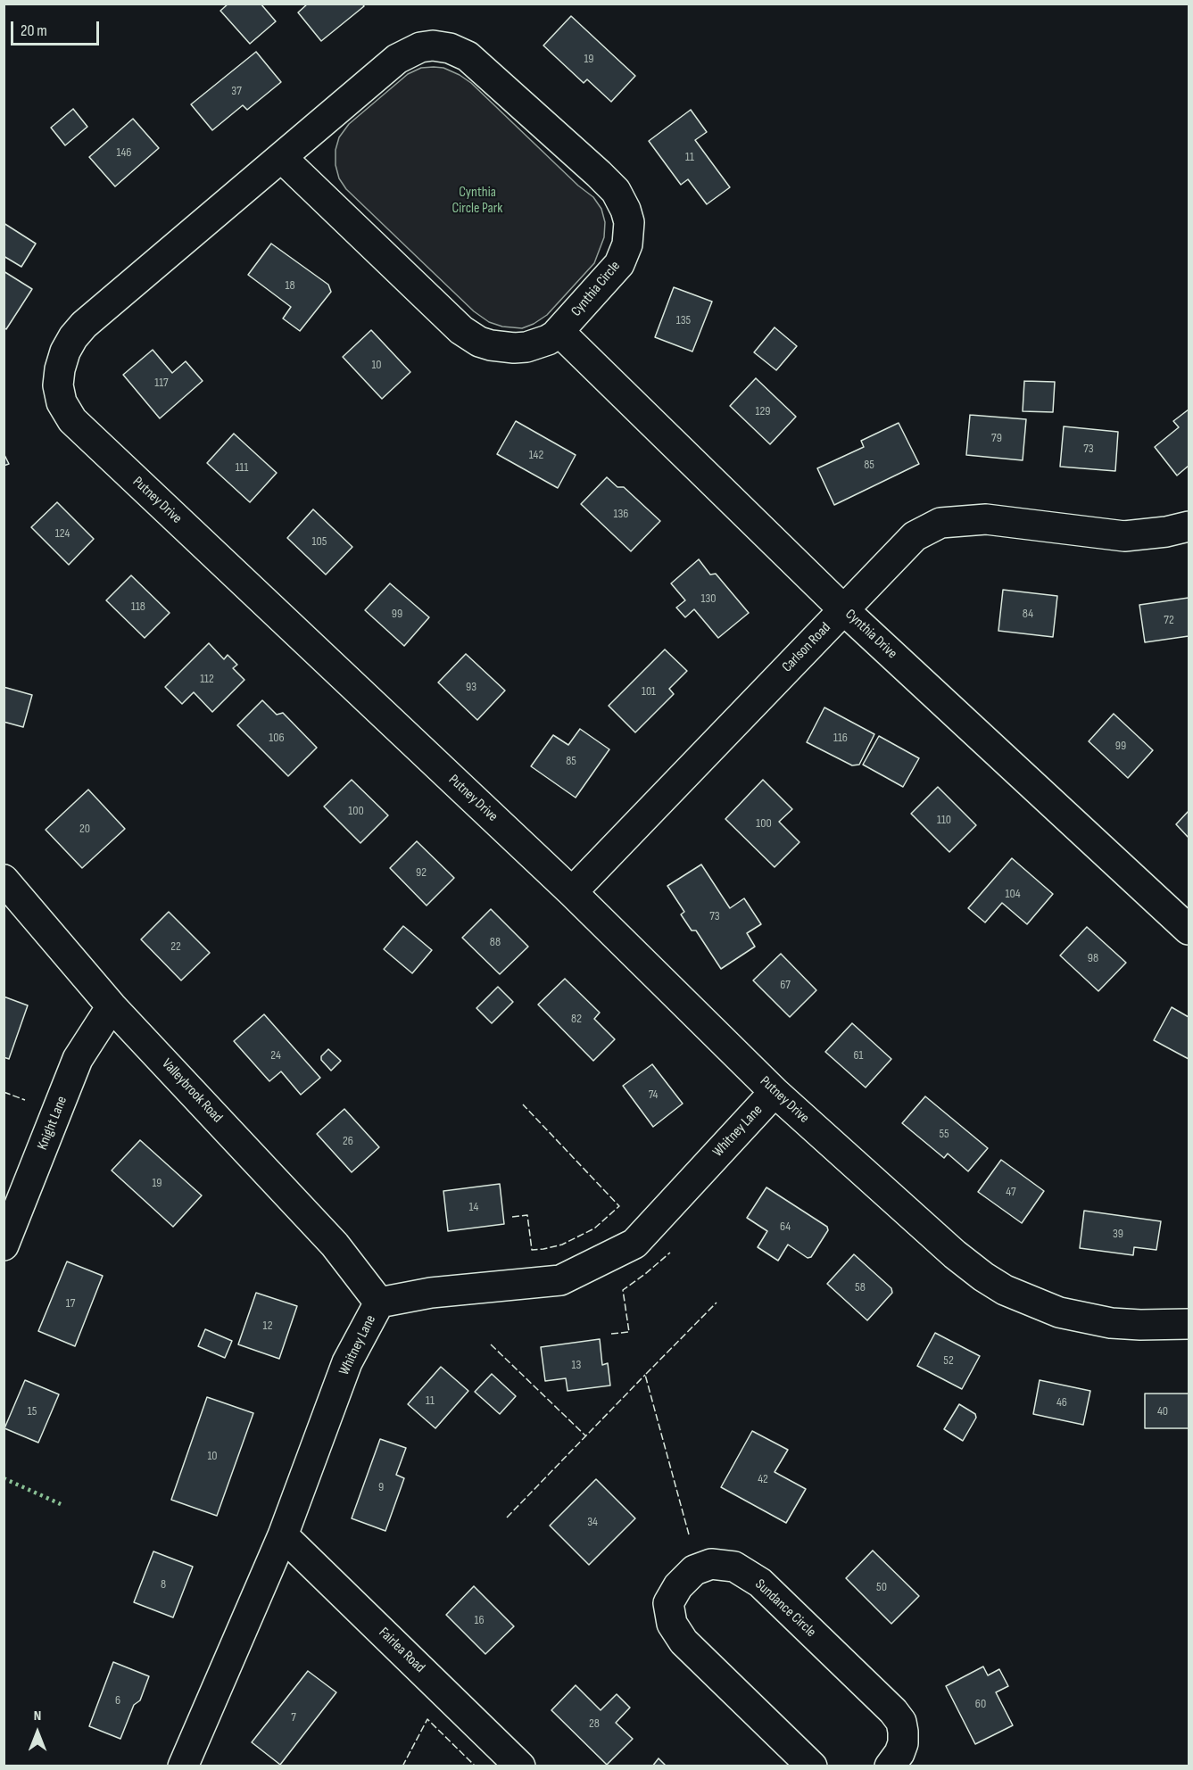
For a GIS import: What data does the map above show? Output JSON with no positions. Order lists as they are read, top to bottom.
{
  "streets": {
    "street": [
      "Cynthia Circle",
      "Putney Drive",
      "Cynthia Drive",
      "Carlson Road",
      "Valleybrook Road",
      "Knight Lane",
      "Whitney Lane",
      "Sundance Circle",
      "Fairlea Road"
    ]
  },
  "crossings": [
    ["Cynthia Circle", "Putney Drive"],
    ["Cynthia Circle", "Cynthia Drive"],
    ["Putney Drive", "Carlson Road"],
    ["Putney Drive", "Whitney Lane"],
    ["Cynthia Drive", "Carlson Road"],
    ["Valleybrook Road", "Knight Lane"],
    ["Valleybrook Road", "Whitney Lane"],
    ["Whitney Lane", "Fairlea Road"]
  ],
  "parks": ["Cynthia Circle Park"],
  "house_numbers": [
    "19",
    "37",
    "146",
    "11",
    "18",
    "135",
    "10",
    "117",
    "129",
    "79",
    "73",
    "142",
    "85",
    "111",
    "136",
    "124",
    "105",
    "130",
    "118",
    "99",
    "84",
    "72",
    "112",
    "93",
    "101",
    "106",
    "116",
    "99",
    "85",
    "100",
    "110",
    "100",
    "20",
    "92",
    "104",
    "73",
    "88",
    "22",
    "98",
    "67",
    "82",
    "24",
    "61",
    "74",
    "55",
    "26",
    "19",
    "47",
    "14",
    "64",
    "39",
    "58",
    "17",
    "12",
    "52",
    "13",
    "11",
    "46",
    "15",
    "40",
    "10",
    "42",
    "9",
    "34",
    "8",
    "50",
    "16",
    "6",
    "60",
    "7",
    "28"
  ],
  "scale_bar": "20 m",
  "north": "top"
}
